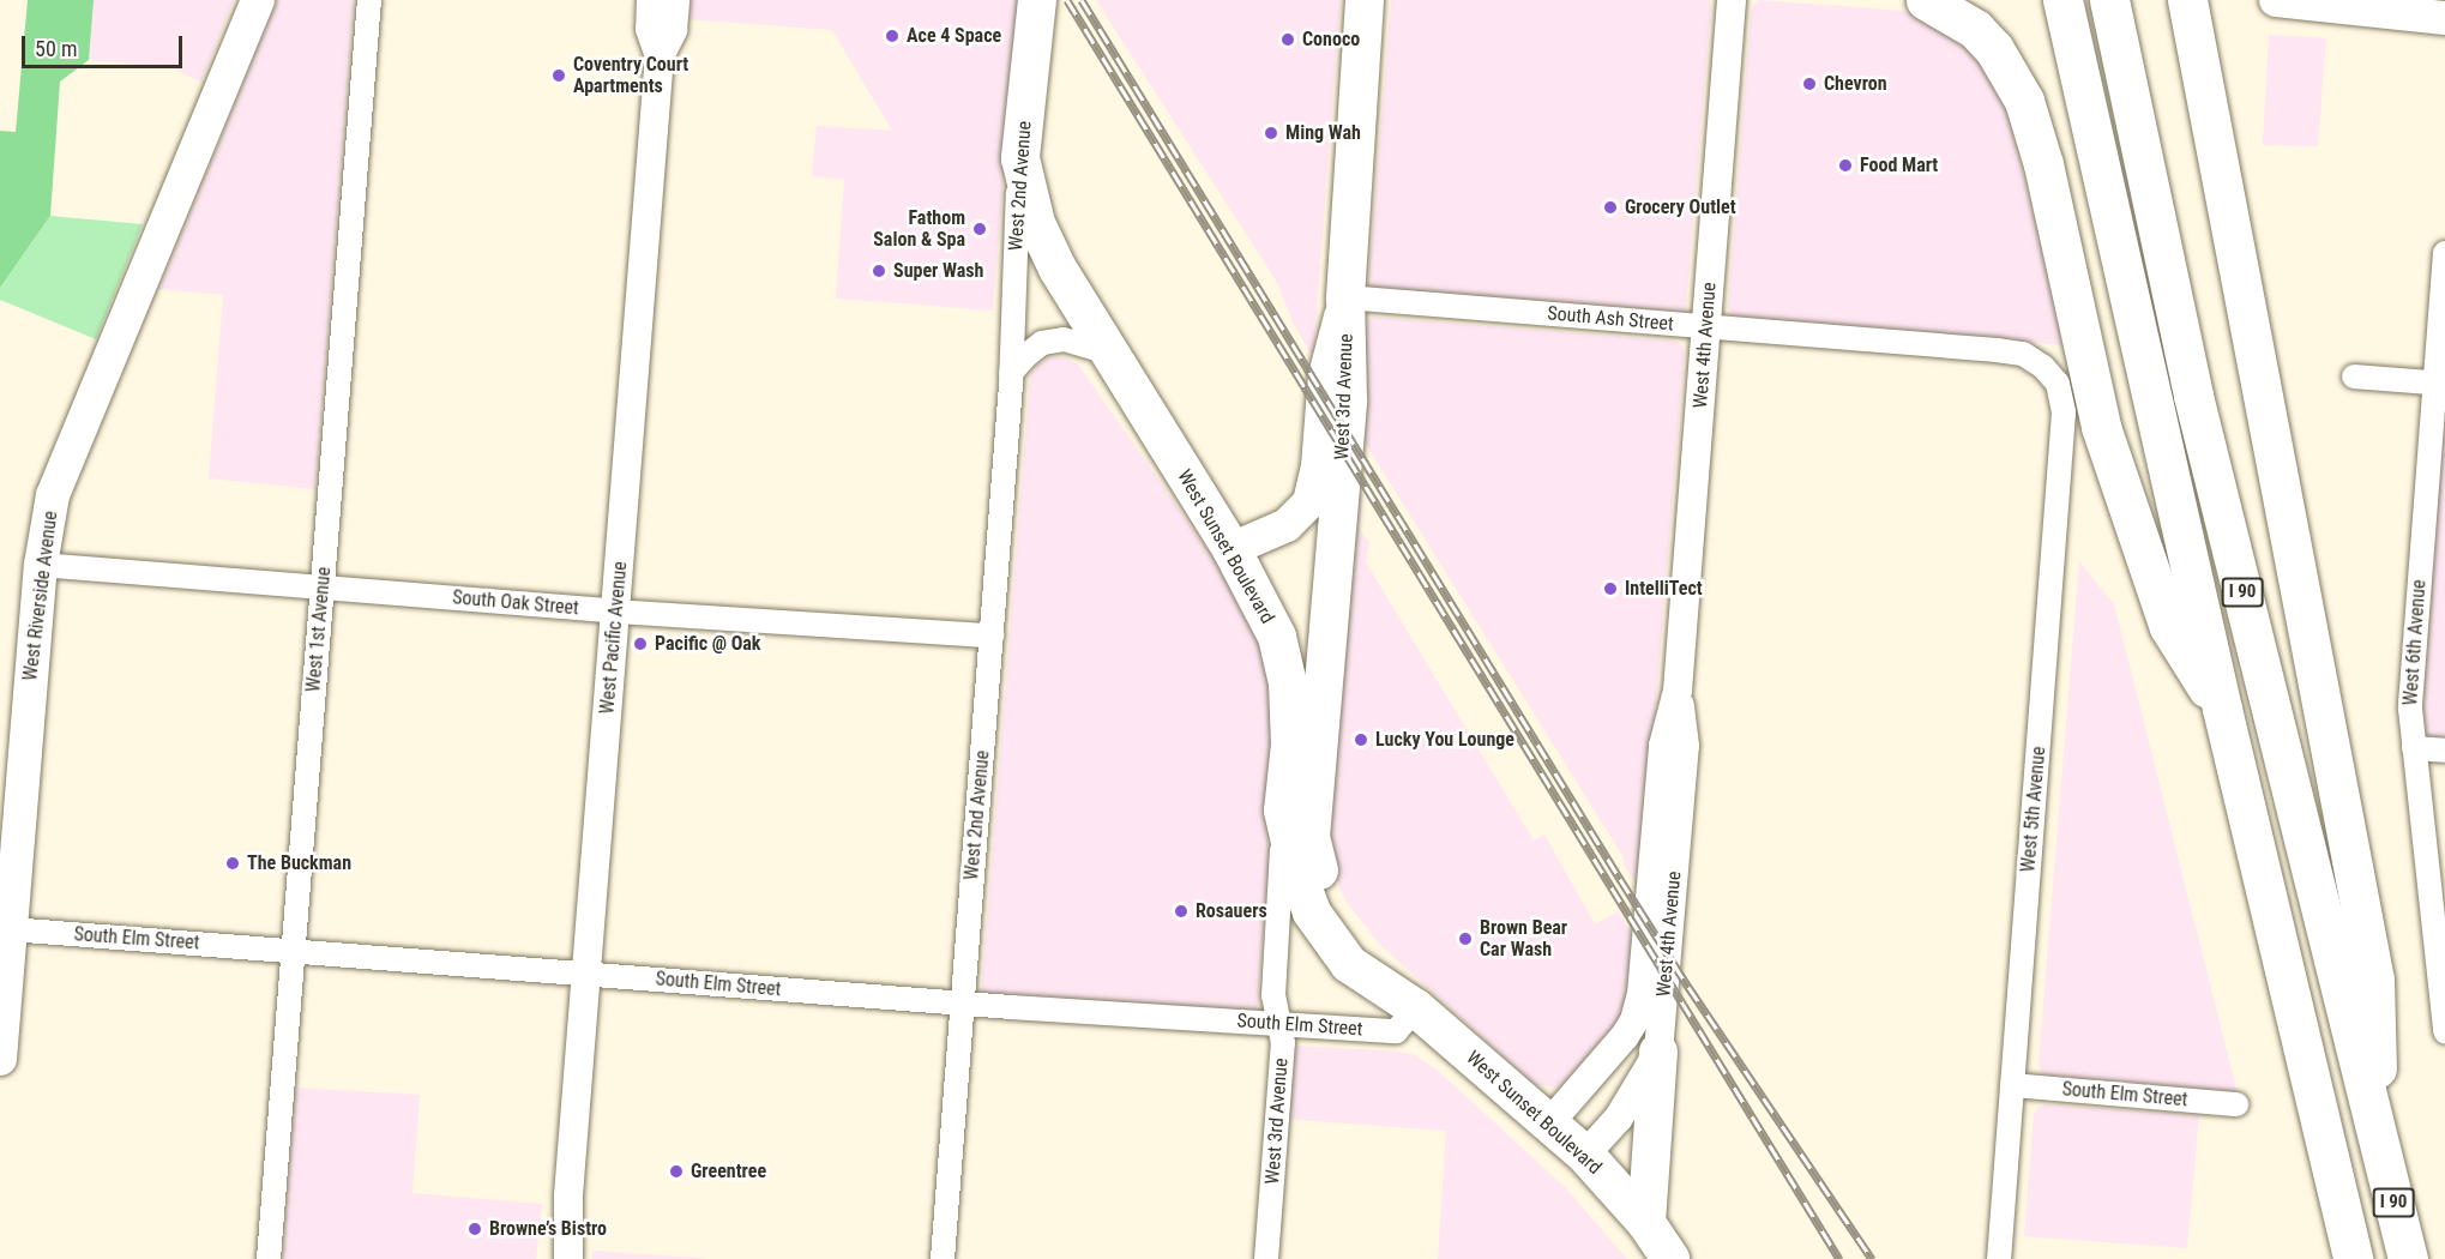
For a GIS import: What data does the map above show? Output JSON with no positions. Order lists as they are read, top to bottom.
{
  "streets": {
    "highway": ["I 90"],
    "main road": [
      "West 2nd Avenue",
      "West 3rd Avenue",
      "West Sunset Boulevard",
      "West Riverside Avenue"
    ],
    "street": [
      "South Ash Street",
      "West 4th Avenue",
      "South Oak Street",
      "West 1st Avenue",
      "West Pacific Avenue",
      "West 6th Avenue",
      "West 5th Avenue",
      "South Elm Street"
    ]
  },
  "crossings": [
    ["West 2nd Avenue", "West Sunset Boulevard"],
    ["West 2nd Avenue", "South Oak Street"],
    ["West 2nd Avenue", "South Elm Street"],
    ["South Ash Street", "West 4th Avenue"],
    ["South Ash Street", "West 3rd Avenue"],
    ["South Ash Street", "West 5th Avenue"],
    ["West 4th Avenue", "West Sunset Boulevard"],
    ["West 3rd Avenue", "West Sunset Boulevard"],
    ["West 3rd Avenue", "South Elm Street"],
    ["West Sunset Boulevard", "South Elm Street"],
    ["West Riverside Avenue", "South Oak Street"],
    ["West Riverside Avenue", "South Elm Street"],
    ["South Oak Street", "West 1st Avenue"],
    ["South Oak Street", "West Pacific Avenue"],
    ["West 1st Avenue", "South Elm Street"],
    ["West Pacific Avenue", "South Elm Street"],
    ["West 5th Avenue", "South Elm Street"]
  ],
  "places": [
    "Ace 4 Space",
    "Conoco",
    "Coventry Court Apartments",
    "Chevron",
    "Ming Wah",
    "Food Mart",
    "Grocery Outlet",
    "Fathom Salon & Spa",
    "Super Wash",
    "IntelliTect",
    "Pacific @ Oak",
    "Lucky You Lounge",
    "The Buckman",
    "Rosauers",
    "Brown Bear Car Wash",
    "Greentree",
    "Browne’s Bistro"
  ],
  "scale_bar": "50 m"
}
